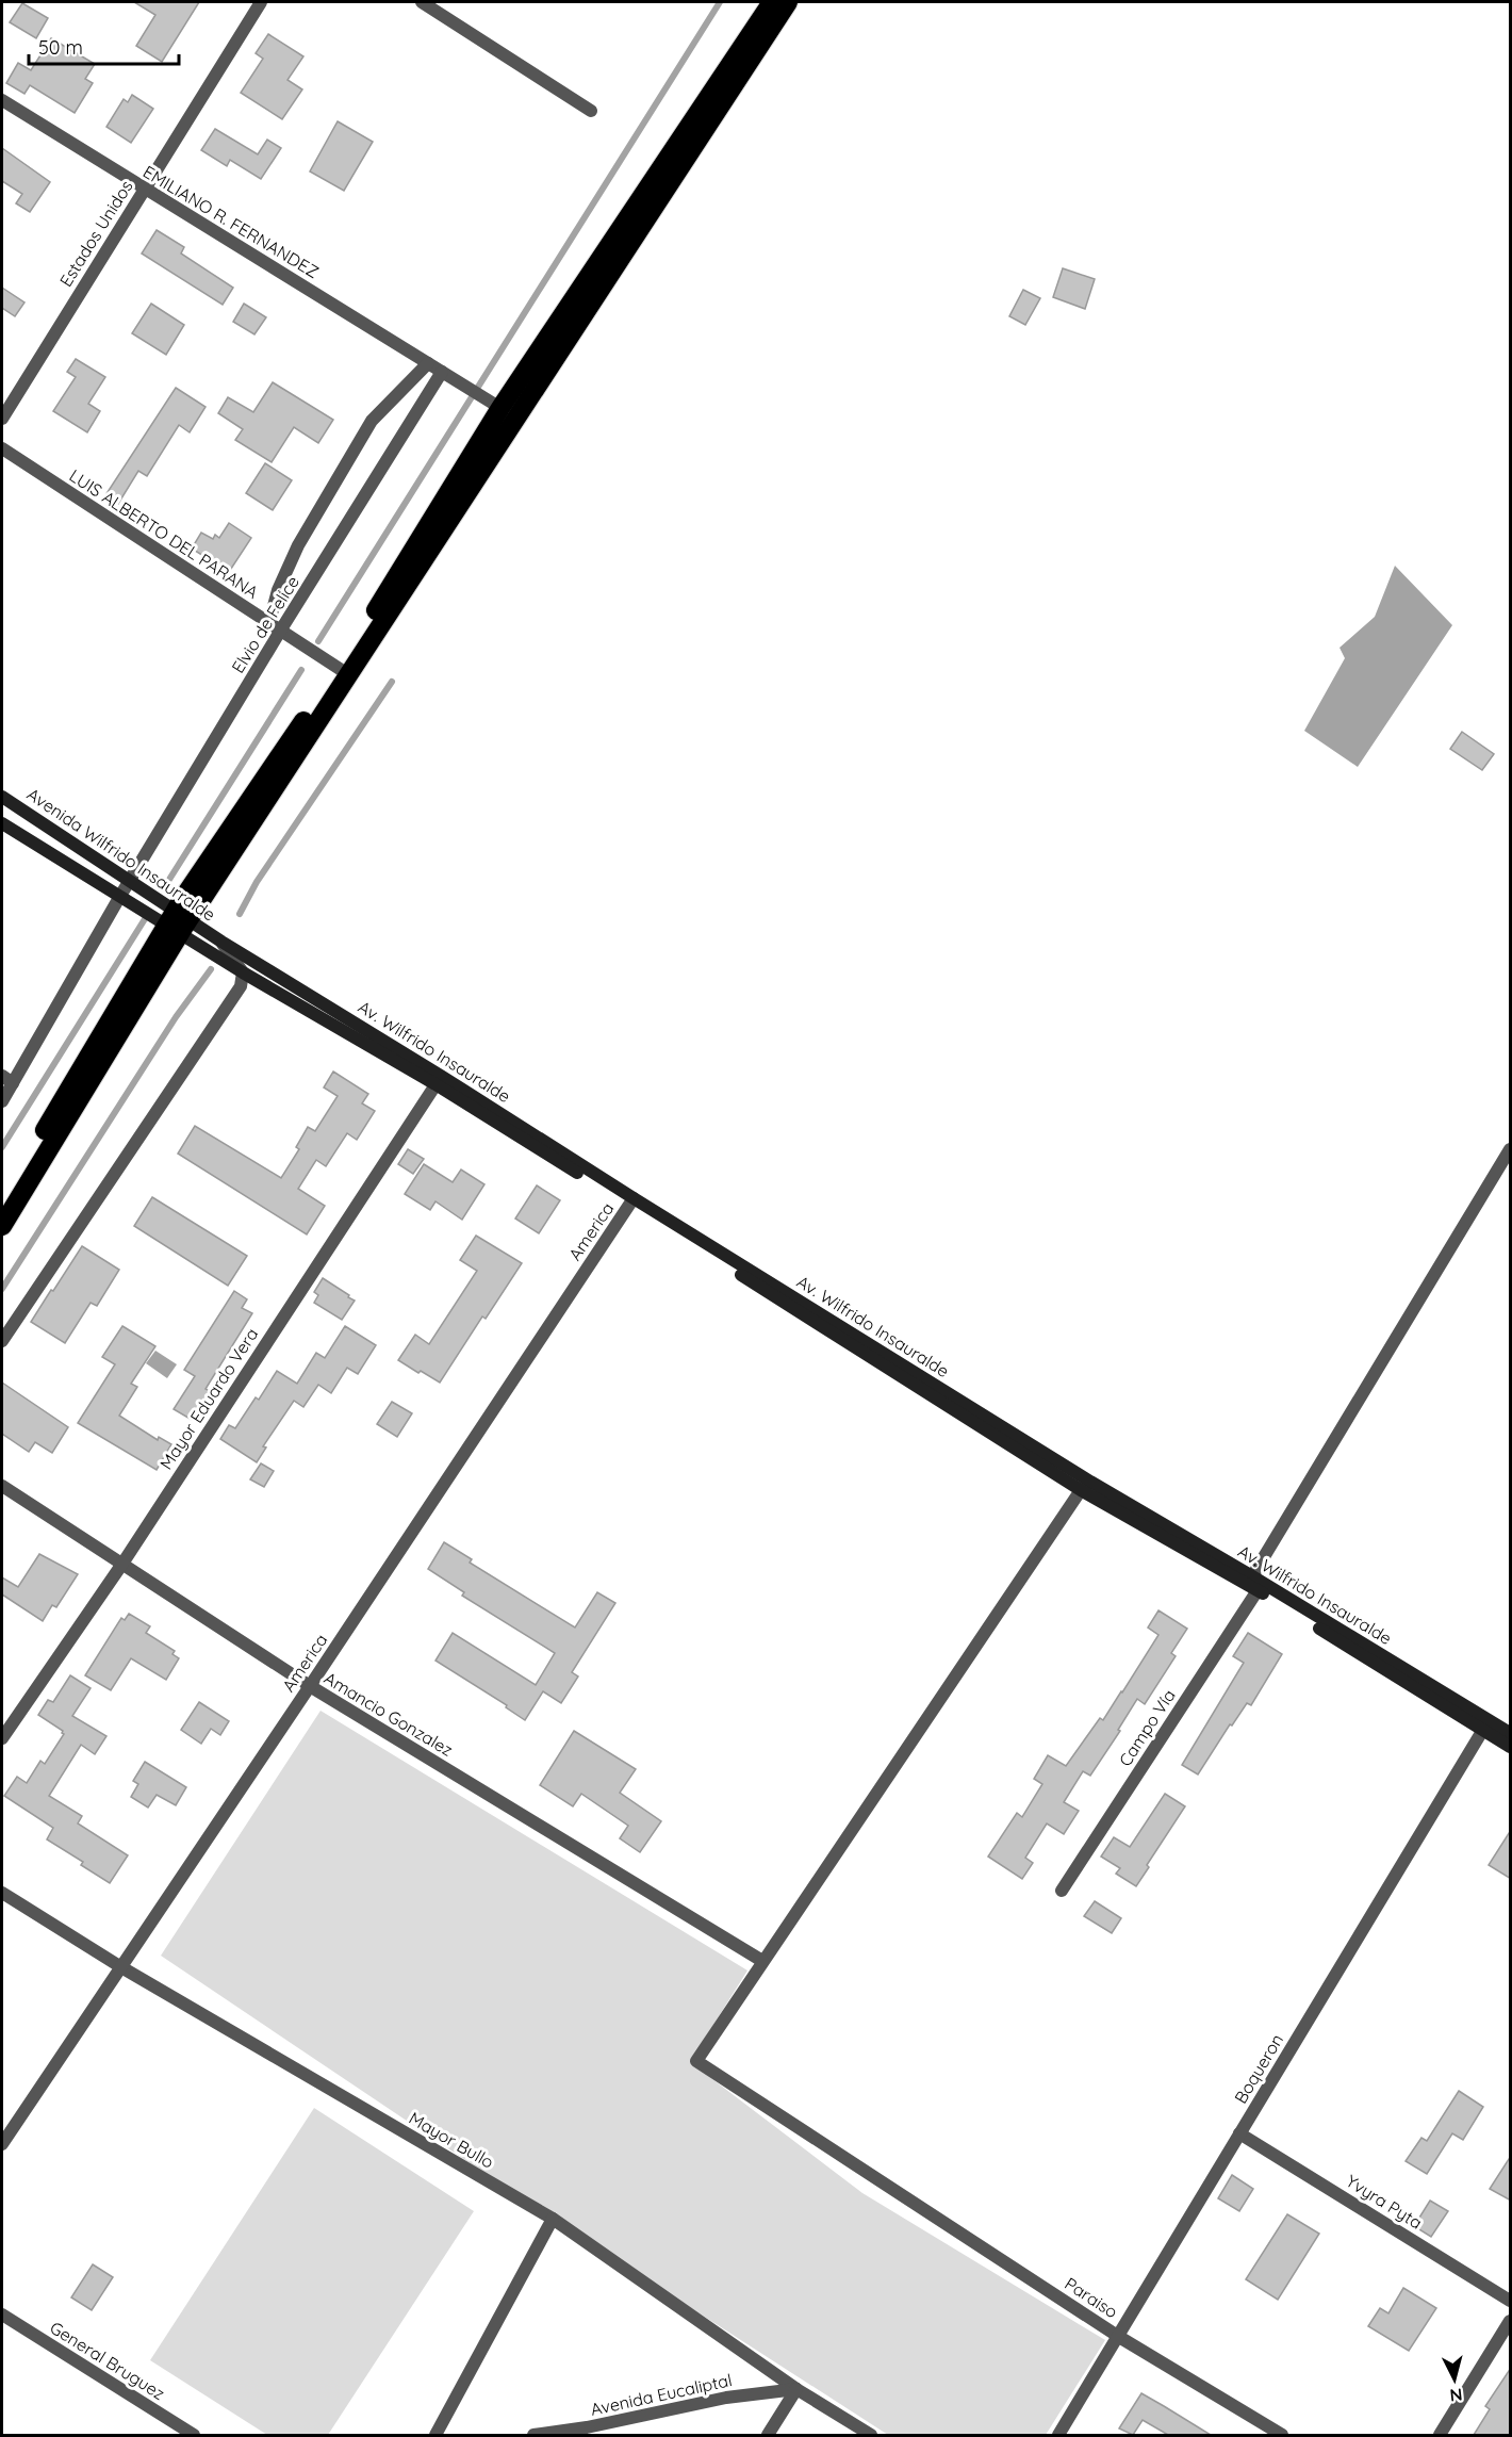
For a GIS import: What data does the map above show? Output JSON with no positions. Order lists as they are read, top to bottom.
{
  "streets": {
    "street": [
      "EMILIANO R. FERNANDEZ",
      "Estados Unidos",
      "LUIS ALBERTO DEL PARANA",
      "Elvio de Felice",
      "Avenida Wilfrido Insaurralde",
      "Av. Wilfrido Insauralde",
      "America",
      "Mayor Eduardo Vera",
      "Amancio Gonzalez",
      "Campo Vía",
      "Boqueron",
      "Mayor Bullo",
      "Yvyra Pyta",
      "Paraiso",
      "General Bruguez",
      "Avenida Eucaliptal"
    ]
  },
  "crossings": [
    ["EMILIANO R. FERNANDEZ", "Estados Unidos"],
    ["EMILIANO R. FERNANDEZ", "Elvio de Felice"],
    ["LUIS ALBERTO DEL PARANA", "Elvio de Felice"],
    ["Elvio de Felice", "Avenida Wilfrido Insaurralde"],
    ["Avenida Wilfrido Insaurralde", "Av. Wilfrido Insauralde"],
    ["Av. Wilfrido Insauralde", "America"],
    ["Av. Wilfrido Insauralde", "Mayor Eduardo Vera"],
    ["Av. Wilfrido Insauralde", "Campo Vía"],
    ["Av. Wilfrido Insauralde", "Boqueron"],
    ["America", "Amancio Gonzalez"],
    ["America", "Mayor Bullo"],
    ["Mayor Eduardo Vera", "Amancio Gonzalez"],
    ["Amancio Gonzalez", "Paraiso"],
    ["Boqueron", "Yvyra Pyta"],
    ["Boqueron", "Paraiso"],
    ["Mayor Bullo", "Avenida Eucaliptal"]
  ],
  "scale_bar": "50 m",
  "north": "bottom"
}
